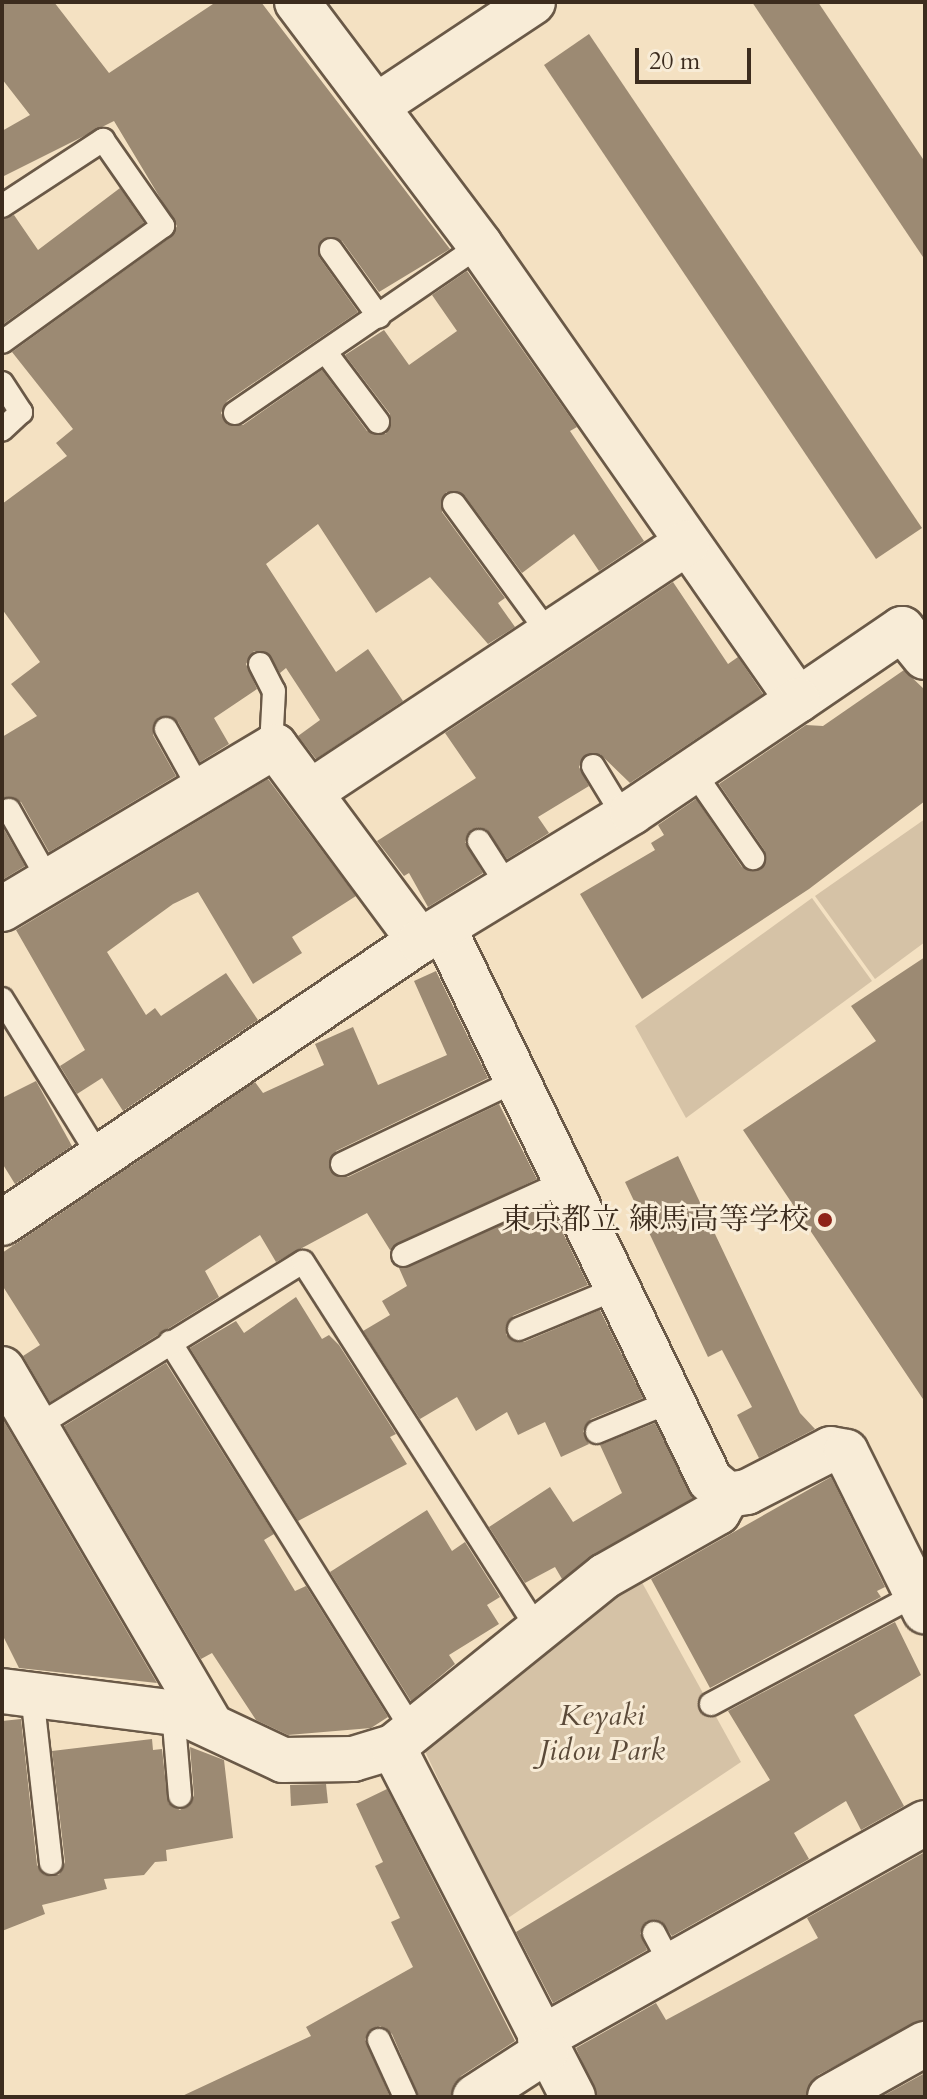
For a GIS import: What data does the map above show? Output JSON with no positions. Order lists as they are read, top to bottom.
{
  "parks": ["Keyaki Jidou Park"],
  "places": ["東京都立 練馬高等学校"],
  "scale_bar": "20 m"
}
